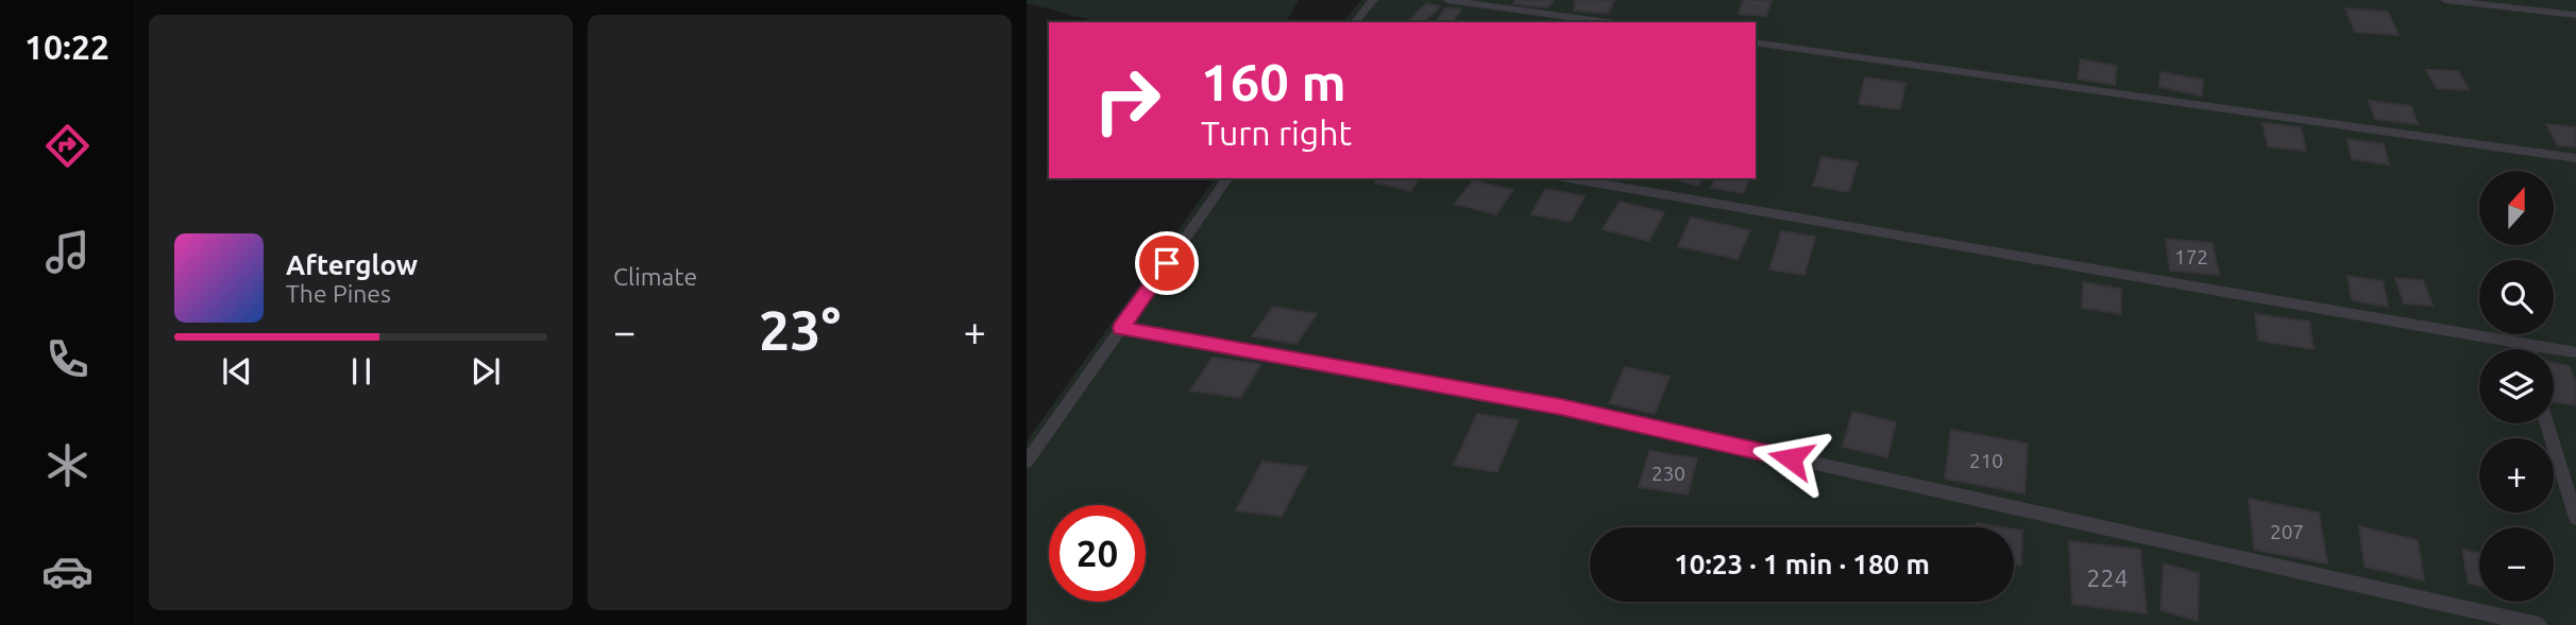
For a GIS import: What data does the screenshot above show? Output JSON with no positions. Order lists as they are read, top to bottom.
{
  "house_numbers": [
    "172",
    "210",
    "230",
    "207",
    "224"
  ],
  "north": "top",
  "page": {
    "tabs": "10:22",
    "tile": "Climate",
    "turn": ["160 m", "Turn right"],
    "map_buttons": ["+", "−"],
    "song": ["Afterglow", "The Pines"],
    "heat": ["−", "23°", "+"],
    "limit": "20",
    "trip": "10:23 · 1 min · 180 m"
  }
}
